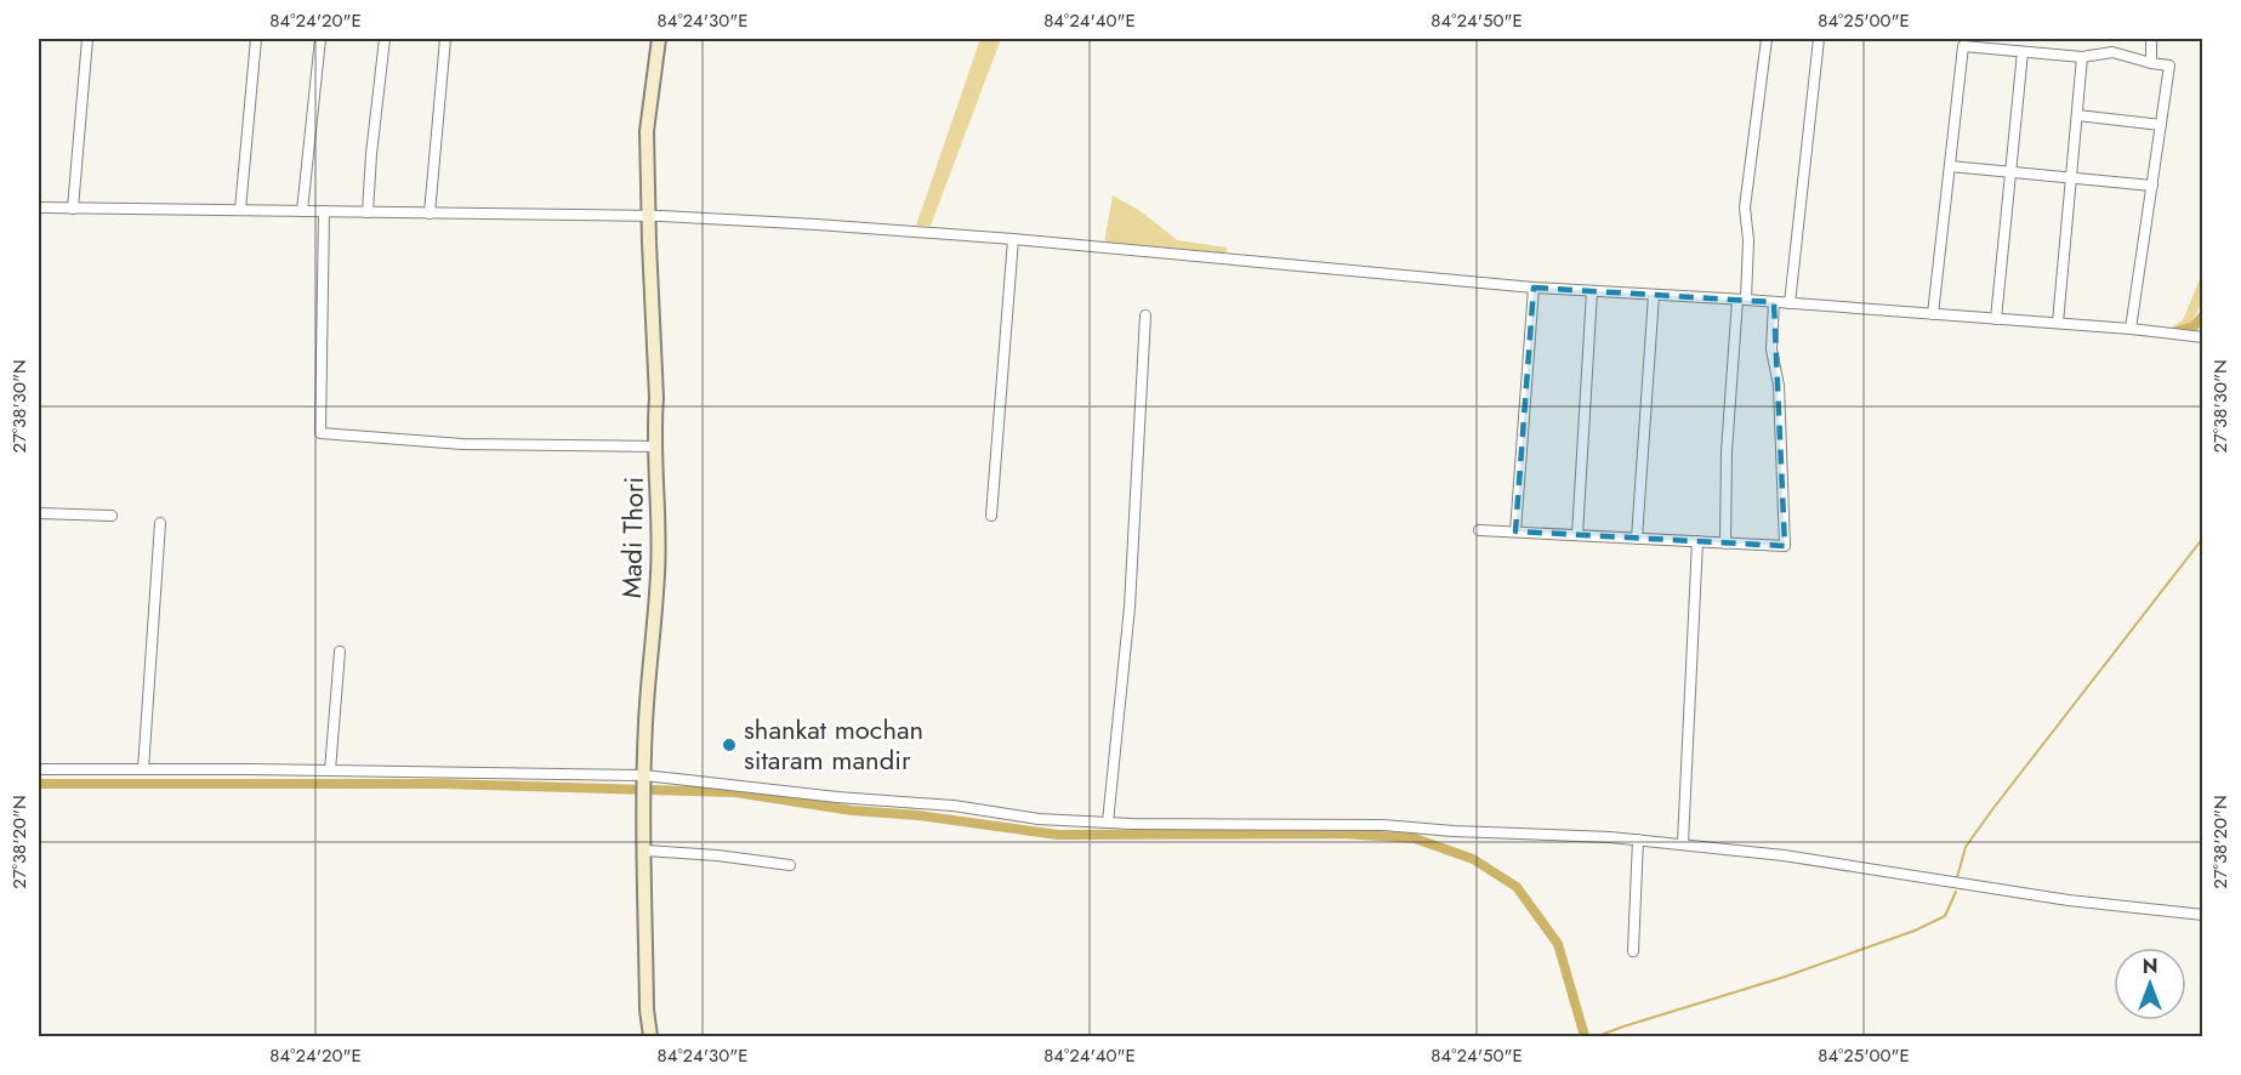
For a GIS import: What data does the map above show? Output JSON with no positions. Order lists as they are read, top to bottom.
{
  "streets": {
    "main road": ["Madi Thori"]
  },
  "places": ["shankat mochan sitaram mandir"],
  "north": "top",
  "coordinates": [
    "84°24'20\"E",
    "84°24'30\"E",
    "84°24'40\"E",
    "84°24'50\"E",
    "84°25'00\"E",
    "27°38'30\"N",
    "27°38'20\"N"
  ]
}
